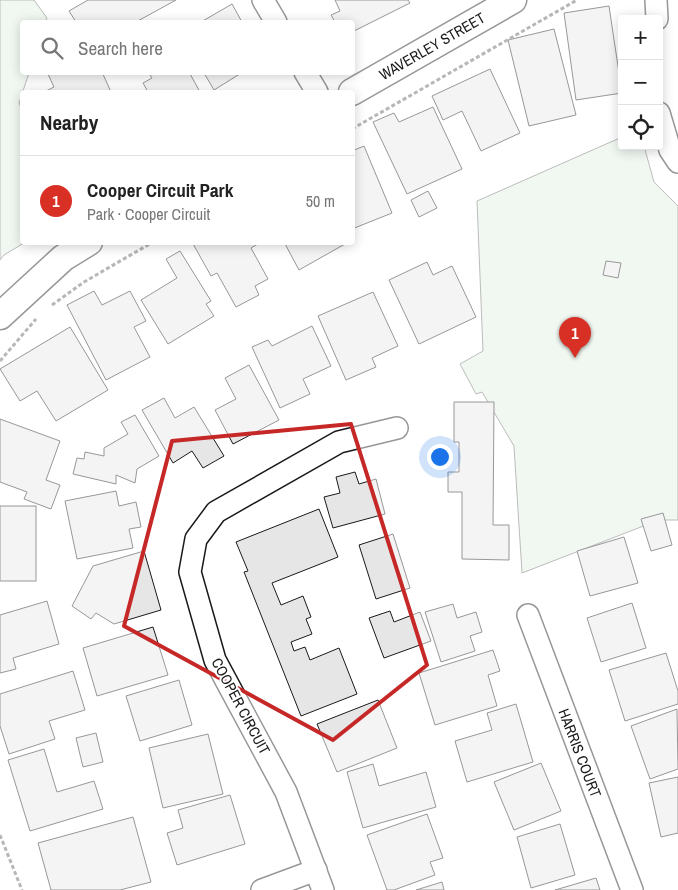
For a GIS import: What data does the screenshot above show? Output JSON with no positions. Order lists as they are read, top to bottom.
{
  "streets": {
    "street": ["WAVERLEY STREET", "COOPER CIRCUIT", "HARRIS COURT"]
  },
  "page": {
    "map_buttons": ["+", "−"],
    "search": "Search here",
    "heading": "Nearby",
    "list": [
      {
        "mark": "1",
        "name": "Cooper Circuit Park",
        "note": "Park · Cooper Circuit",
        "value": "50 m"
      }
    ],
    "pins": "1"
  }
}
